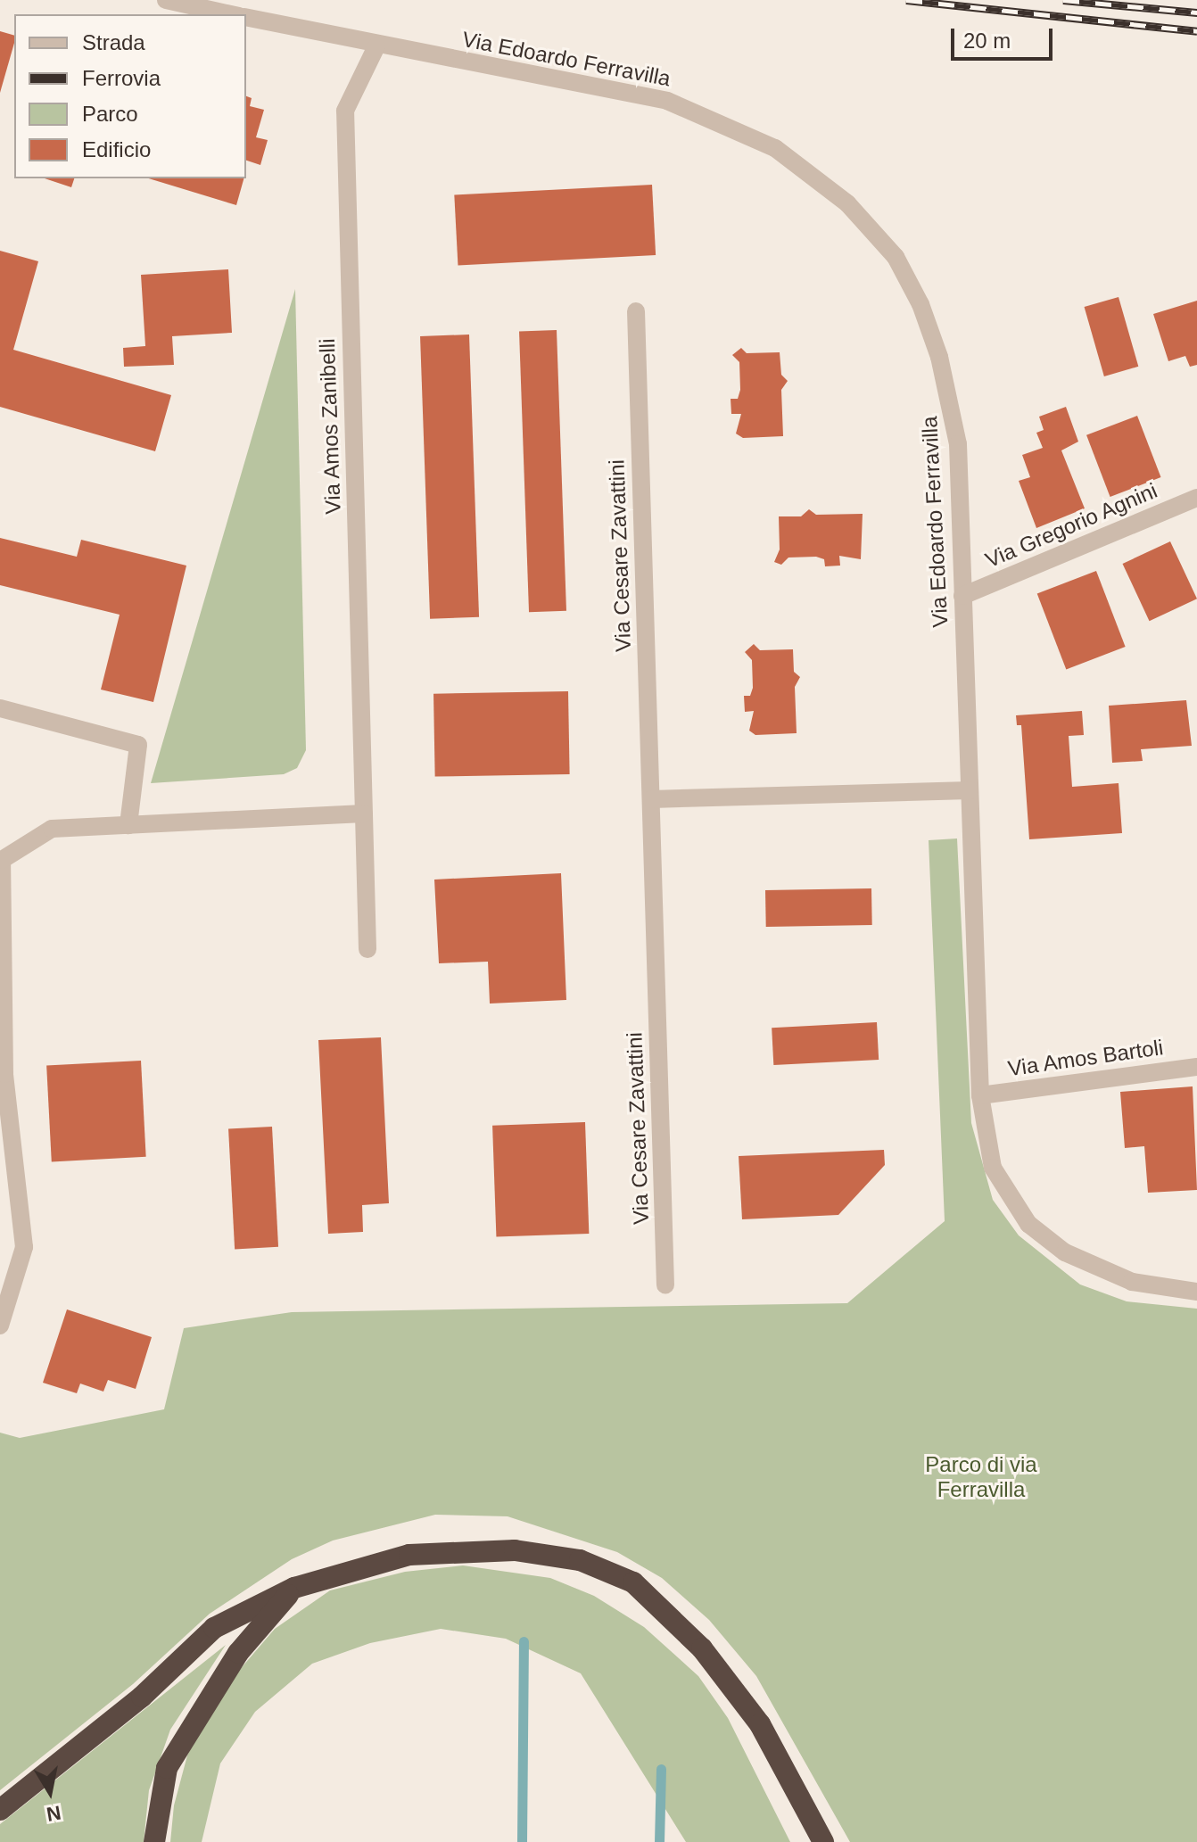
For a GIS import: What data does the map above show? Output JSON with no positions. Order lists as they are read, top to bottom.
{
  "streets": {
    "street": [
      "Via Edoardo Ferravilla",
      "Via Amos Zanibelli",
      "Via Gregorio Agnini",
      "Via Cesare Zavattini",
      "Via Amos Bartoli"
    ]
  },
  "crossings": [
    ["Via Edoardo Ferravilla", "Via Amos Zanibelli"],
    ["Via Edoardo Ferravilla", "Via Gregorio Agnini"],
    ["Via Edoardo Ferravilla", "Via Amos Bartoli"]
  ],
  "parks": ["Parco di via Ferravilla"],
  "legend": [
    "Strada",
    "Ferrovia",
    "Parco",
    "Edificio"
  ],
  "scale_bar": "20 m",
  "north": "bottom"
}
